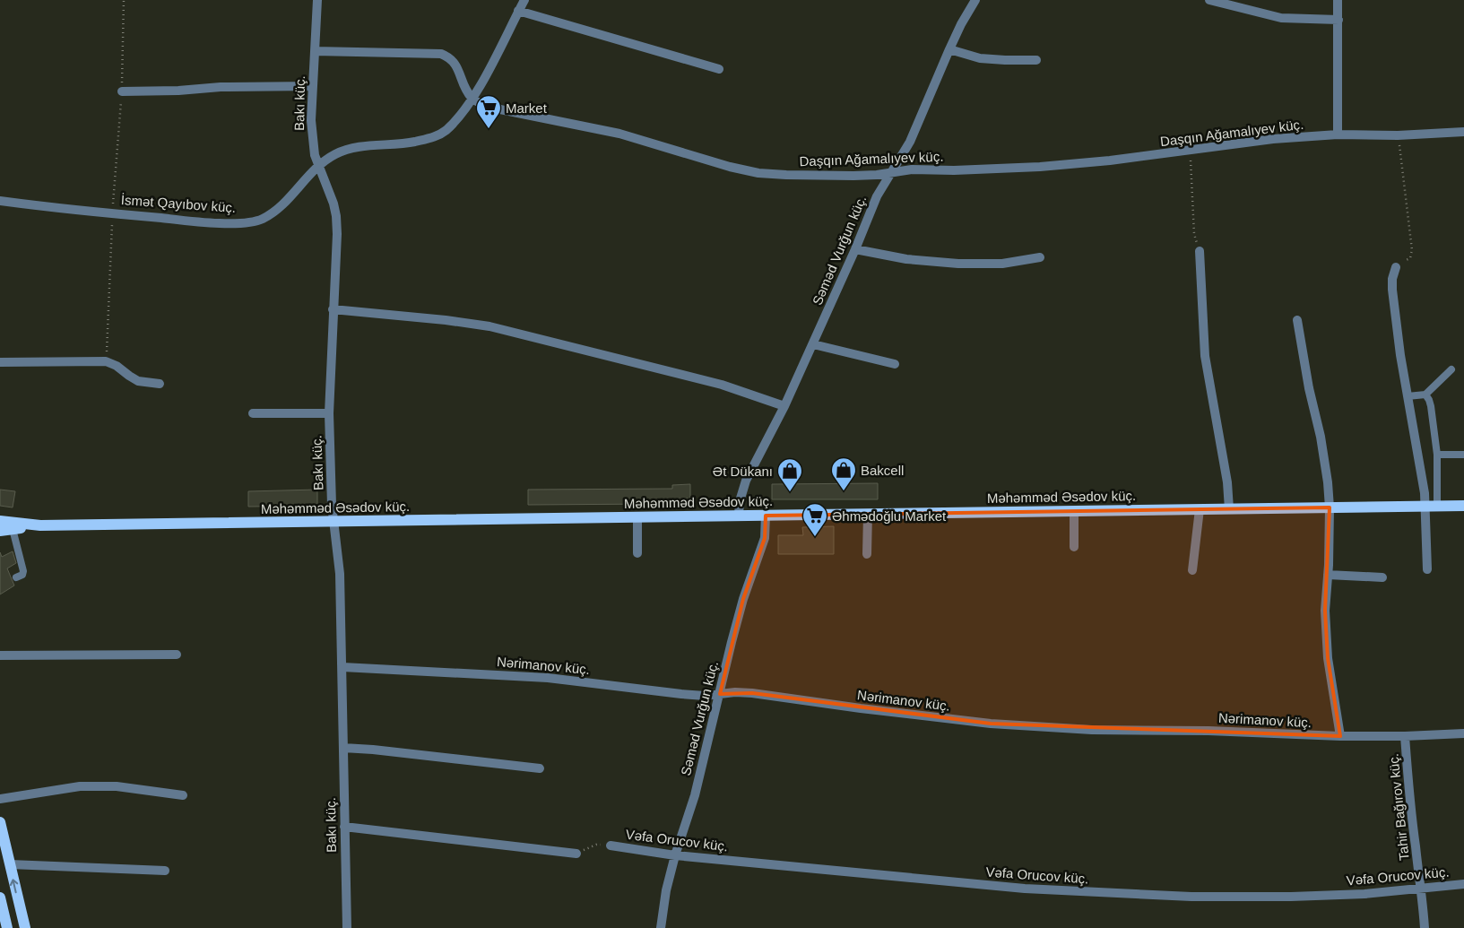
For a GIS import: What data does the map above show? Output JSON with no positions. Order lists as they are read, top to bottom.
{
  "streets": {
    "main road": ["Məhəmməd Əsədov küç."],
    "street": [
      "Bakı küç.",
      "Daşqın Ağamalıyev küç.",
      "İsmət Qayıbov küç.",
      "Səməd Vurğun küç.",
      "Nərimanov küç.",
      "Tahir Bağırov küç.",
      "Vəfa Orucov küç."
    ]
  },
  "crossings": [
    ["Bakı küç.", "İsmət Qayıbov küç."],
    ["Bakı küç.", "Məhəmməd Əsədov küç."],
    ["Bakı küç.", "Nərimanov küç."],
    ["Daşqın Ağamalıyev küç.", "İsmət Qayıbov küç."],
    ["Daşqın Ağamalıyev küç.", "Səməd Vurğun küç."],
    ["Səməd Vurğun küç.", "Məhəmməd Əsədov küç."],
    ["Səməd Vurğun küç.", "Nərimanov küç."],
    ["Səməd Vurğun küç.", "Vəfa Orucov küç."],
    ["Nərimanov küç.", "Tahir Bağırov küç."],
    ["Tahir Bağırov küç.", "Vəfa Orucov küç."]
  ],
  "places": {
    "supermarket": ["Market", "Əhmədoğlu Market"],
    "shop": ["Bakcell", "Ət Dükanı"]
  }
}
